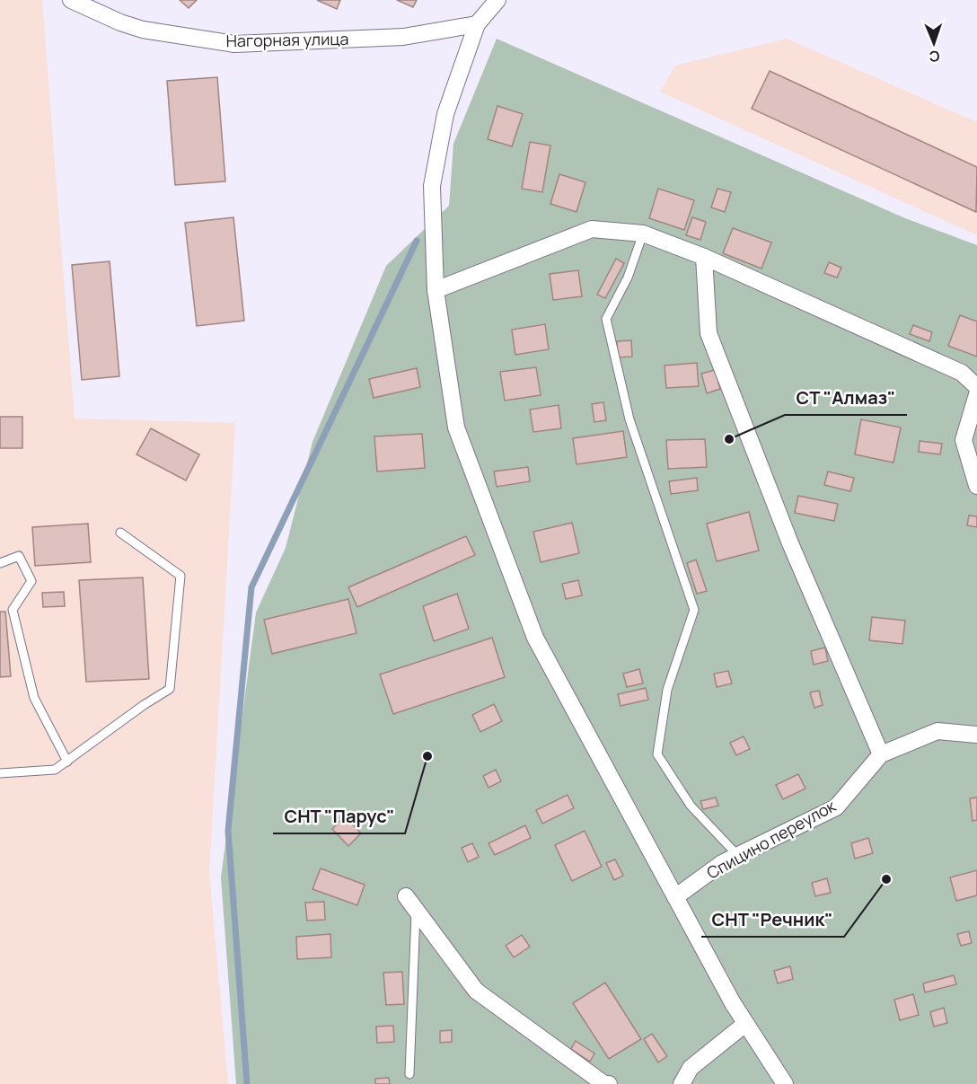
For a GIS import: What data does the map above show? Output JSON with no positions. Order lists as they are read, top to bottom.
{
  "streets": {
    "street": ["Нагорная улица", "Спицино переулок"]
  },
  "places": ["СТ \"Алмаз\"", "СНТ \"Парус\"", "СНТ \"Речник\""],
  "north": "bottom"
}
